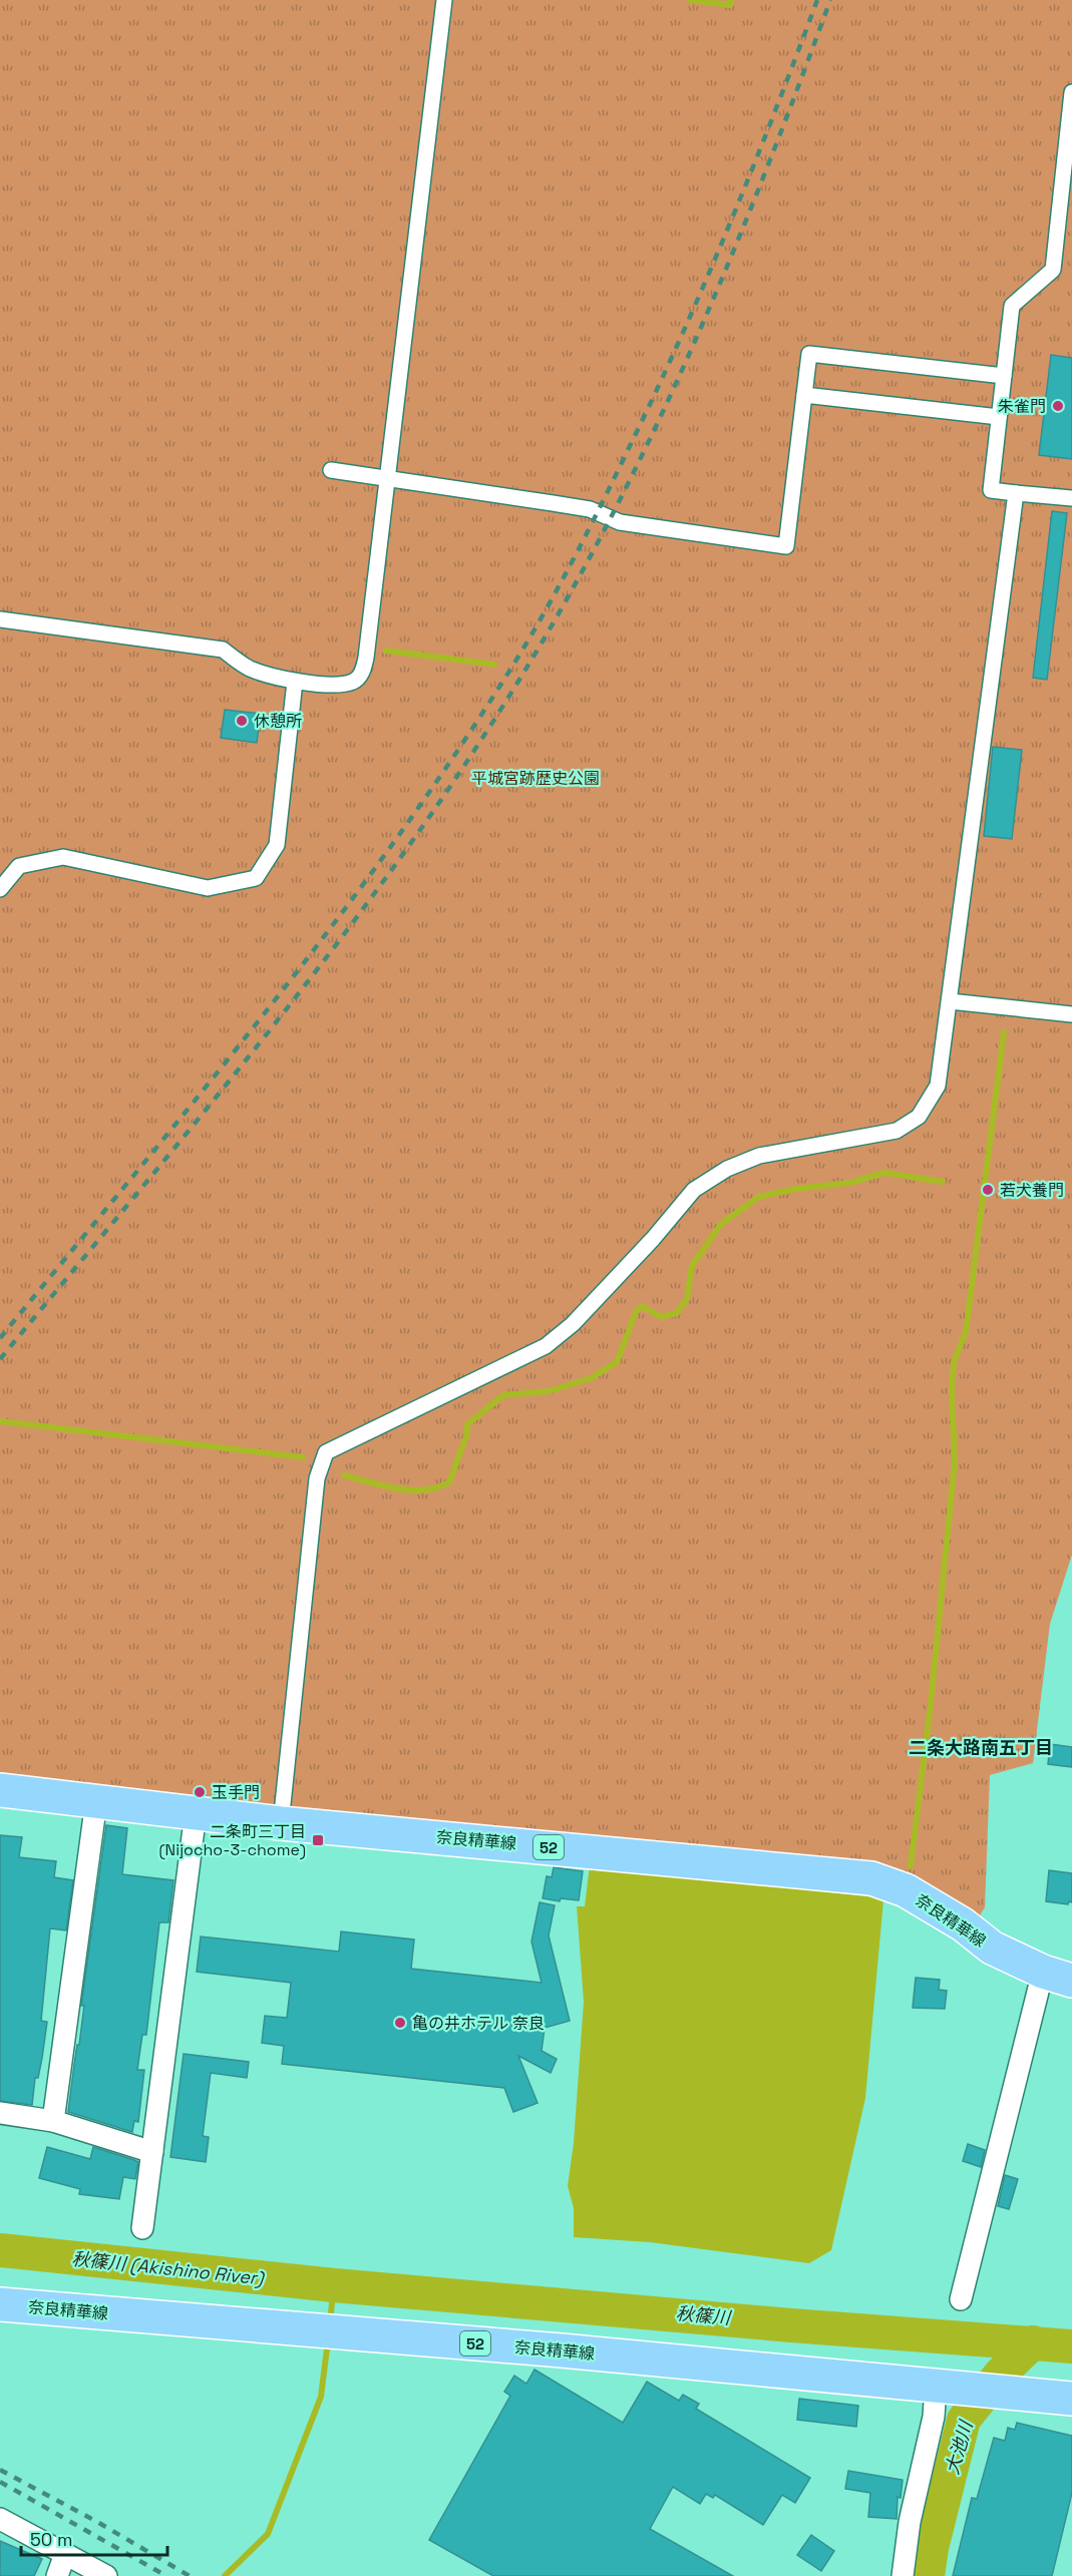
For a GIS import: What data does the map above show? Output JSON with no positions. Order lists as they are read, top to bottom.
{
  "streets": {
    "main road": ["奈良精華線", "52"]
  },
  "districts": ["二条大路南五丁目"],
  "water": ["秋篠川 (Akishino River)", "秋篠川", "大池川"],
  "parks": ["平城宮跡歴史公園"],
  "places": {
    "other": [
      "朱雀門",
      "休憩所",
      "若犬養門",
      "玉手門",
      "亀の井ホテル 奈良"
    ],
    "transit": ["二条町三丁目 (Nijocho-3-chome)"]
  },
  "scale_bar": "50 m"
}
